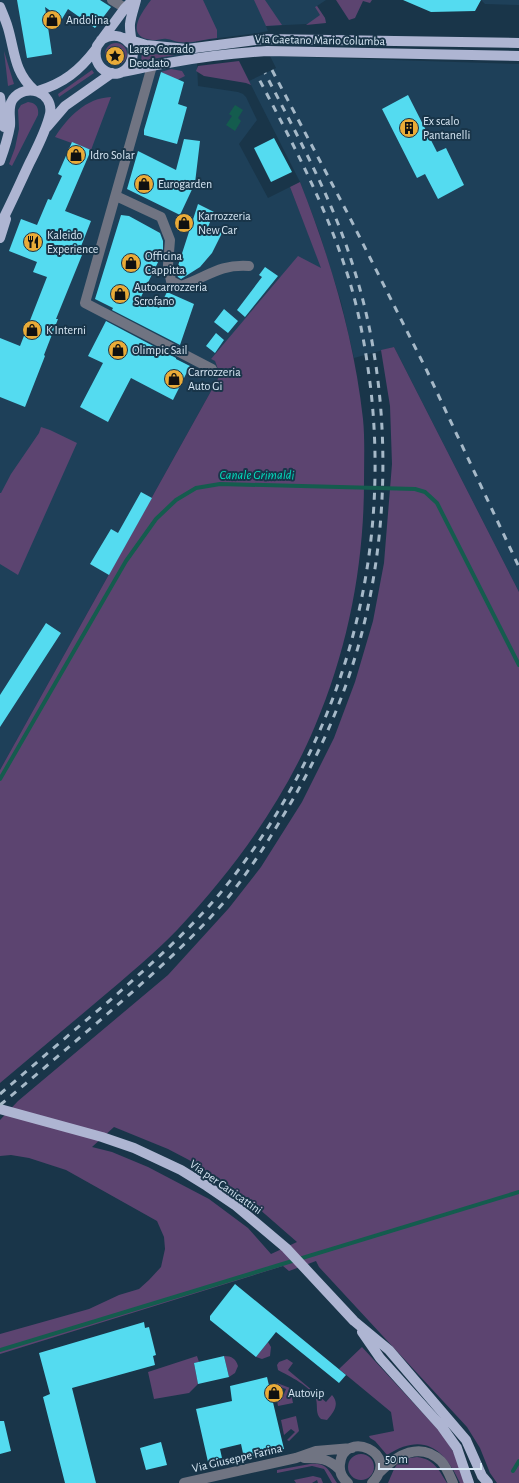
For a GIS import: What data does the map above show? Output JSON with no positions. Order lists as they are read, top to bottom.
{
  "streets": {
    "main road": ["Via Gaetano Mario Columba", "Via per Canicattini"],
    "street": ["Via Giuseppe Farina"]
  },
  "water": ["Canale Grimaldi"],
  "places": {
    "shop": [
      "Andolina",
      "Idro Solar",
      "Eurogarden",
      "Karrozzeria New Car",
      "Officina Cappitta",
      "Autocarrozzeria Scrofano",
      "K Interni",
      "Olimpic Sail",
      "Carrozzeria Auto Gi",
      "Autovip"
    ],
    "place": ["Largo Corrado Deodato"],
    "building": ["Ex scalo Pantanelli"],
    "restaurant": ["Kaleido Experience"]
  },
  "scale_bar": "50 m"
}
